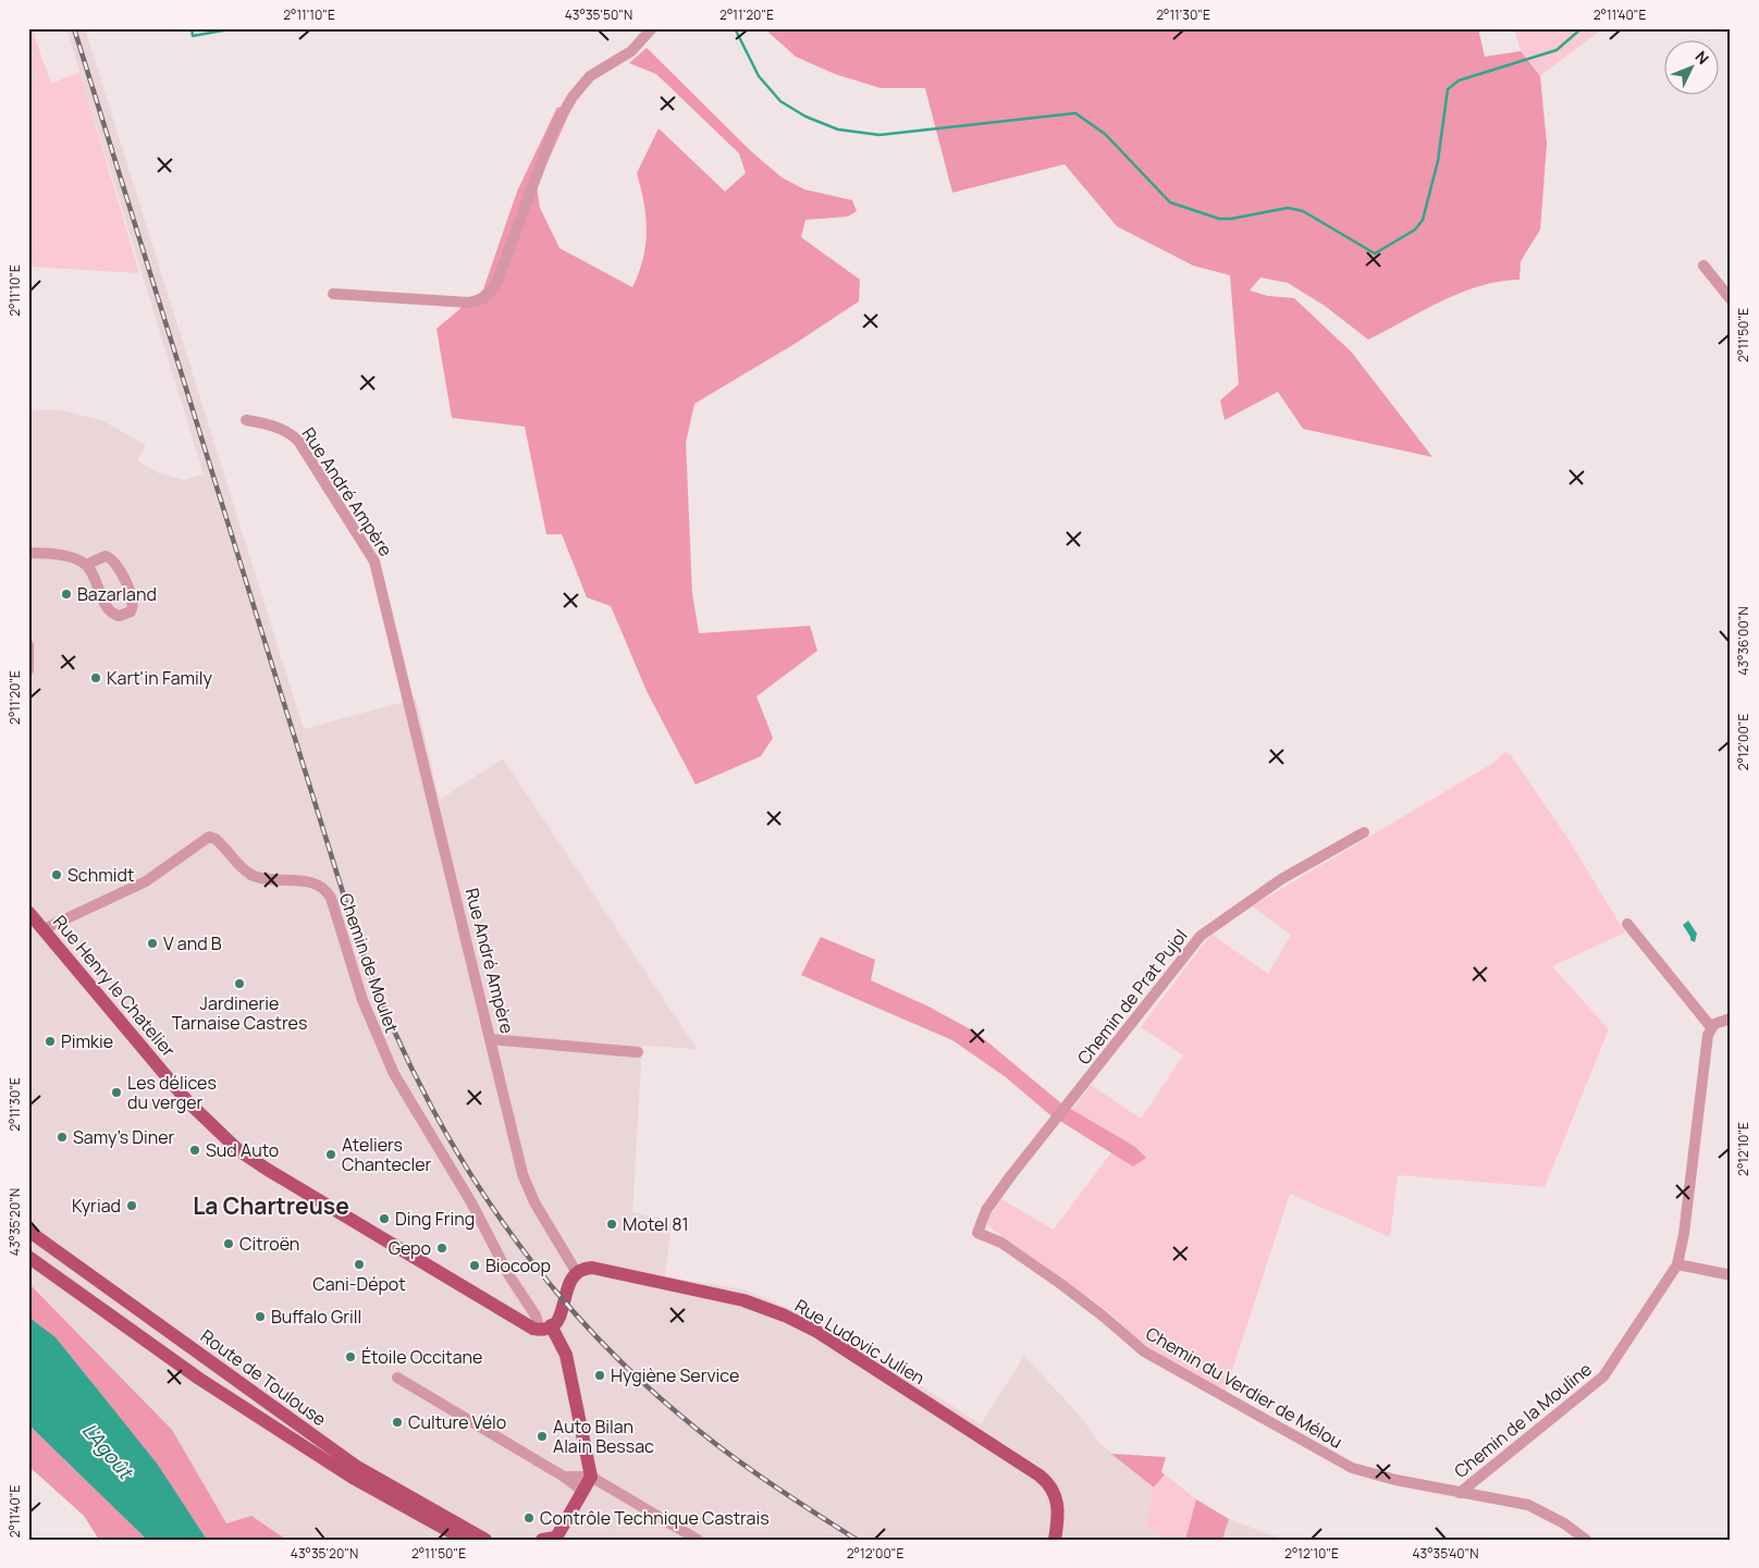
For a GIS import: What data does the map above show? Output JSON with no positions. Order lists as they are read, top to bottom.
{
  "streets": {
    "main road": ["Rue Henry le Chatelier", "Rue Ludovic Julien", "Route de Toulouse"],
    "street": [
      "Rue André Ampère",
      "Chemin de Moulet",
      "Chemin de Prat Pujol",
      "Chemin du Verdier de Mélou",
      "Chemin de la Mouline"
    ]
  },
  "crossings": [
    ["Rue André Ampère", "Rue Ludovic Julien"],
    ["Chemin de Moulet", "Rue Henry le Chatelier"],
    ["Chemin de Prat Pujol", "Chemin du Verdier de Mélou"],
    ["Chemin du Verdier de Mélou", "Chemin de la Mouline"]
  ],
  "districts": ["La Chartreuse"],
  "water": ["L'Agoût"],
  "places": [
    "Bazarland",
    "Kart'in Family",
    "Schmidt",
    "V and B",
    "Jardinerie Tarnaise Castres",
    "Pimkie",
    "Les délices du verger",
    "Samy's Diner",
    "Sud Auto",
    "Ateliers Chantecler",
    "Kyriad",
    "Ding Fring",
    "Motel 81",
    "Citroën",
    "Gepo",
    "Cani-Dépot",
    "Biocoop",
    "Buffalo Grill",
    "Étoile Occitane",
    "Hygiène Service",
    "Culture Vélo",
    "Auto Bilan Alain Bessac",
    "Contrôle Technique Castrais"
  ],
  "north": "top right",
  "coordinates": [
    "2°11'10\"E",
    "43°35'50\"N",
    "2°11'20\"E",
    "2°11'30\"E",
    "2°11'40\"E",
    "2°11'50\"E",
    "43°36'00\"N",
    "2°12'00\"E",
    "2°12'10\"E",
    "43°35'20\"N",
    "43°35'40\"N"
  ]
}
